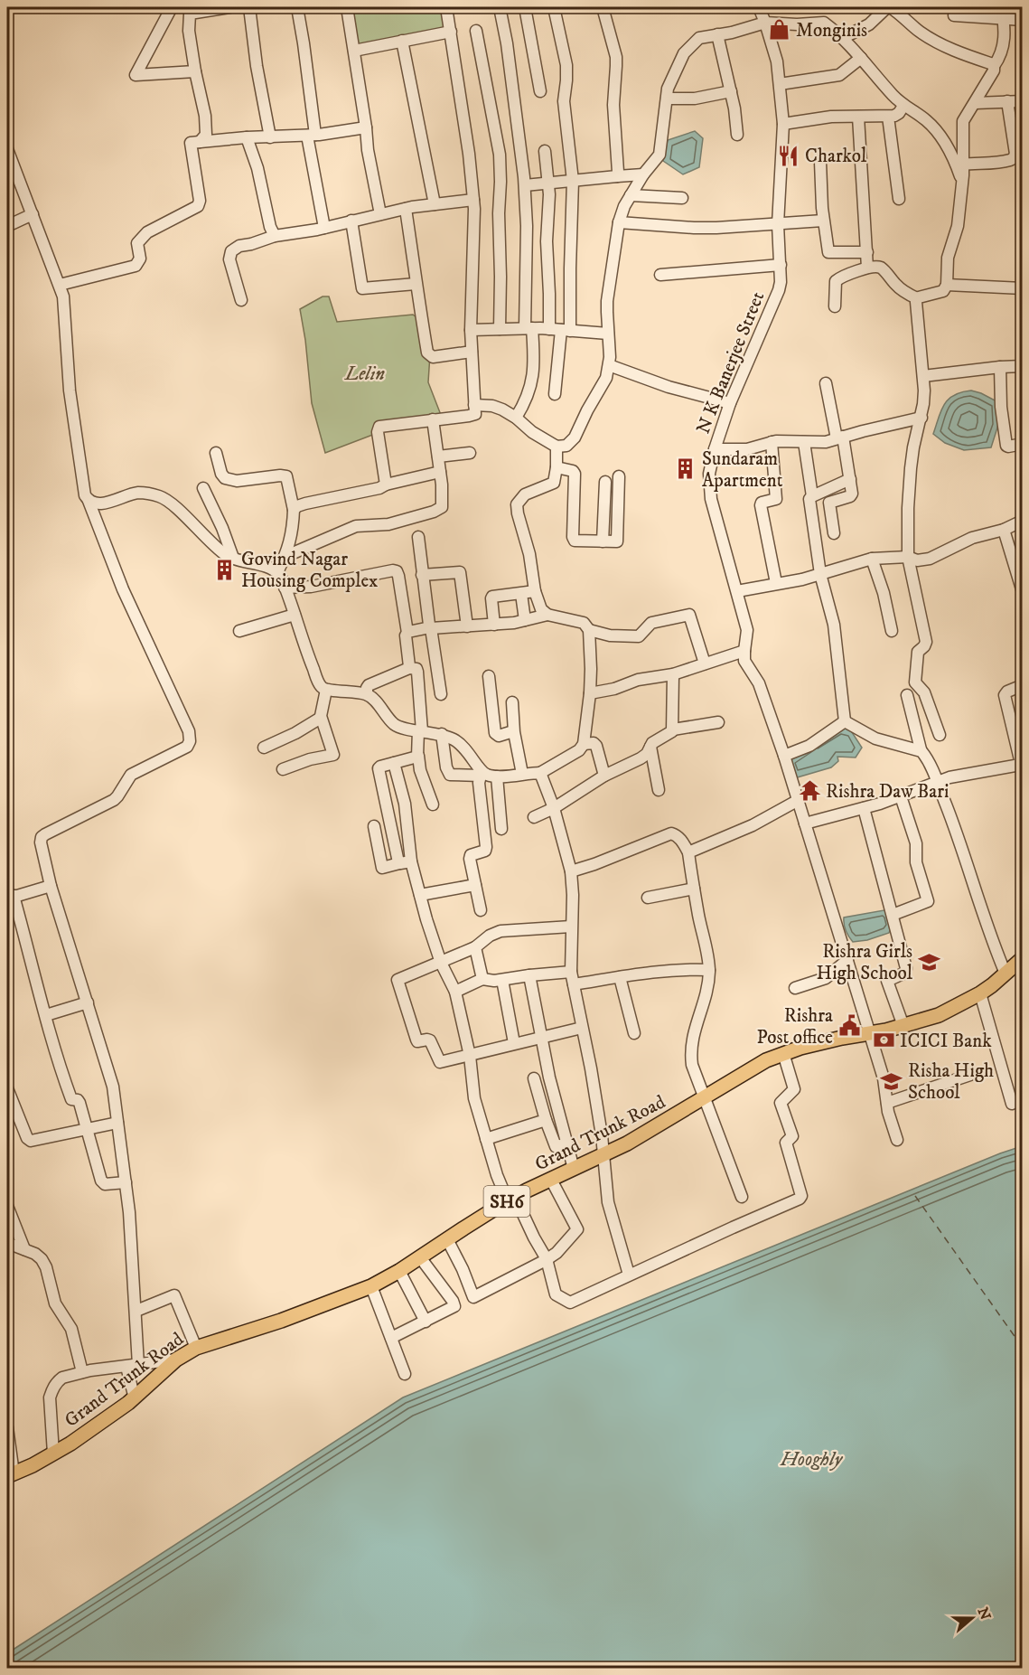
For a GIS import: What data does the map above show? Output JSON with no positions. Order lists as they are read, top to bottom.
{
  "streets": {
    "main road": ["Grand Trunk Road", "SH6"],
    "street": ["N K Banerjee Street"]
  },
  "crossings": [
    ["N K Banerjee Street", "Grand Trunk Road"]
  ],
  "water": ["Hooghly"],
  "parks": ["Lelin"],
  "places": {
    "shop": ["Monginis"],
    "restaurant": ["Charkol"],
    "building": ["Sundaram Apartment", "Govind Nagar Housing Complex"],
    "temple": ["Rishra Daw Bari"],
    "school or university": ["Rishra Girls High School", "Risha High School"],
    "public building": ["Rishra Post office"],
    "bank": ["ICICI Bank"]
  },
  "north": "right"
}
